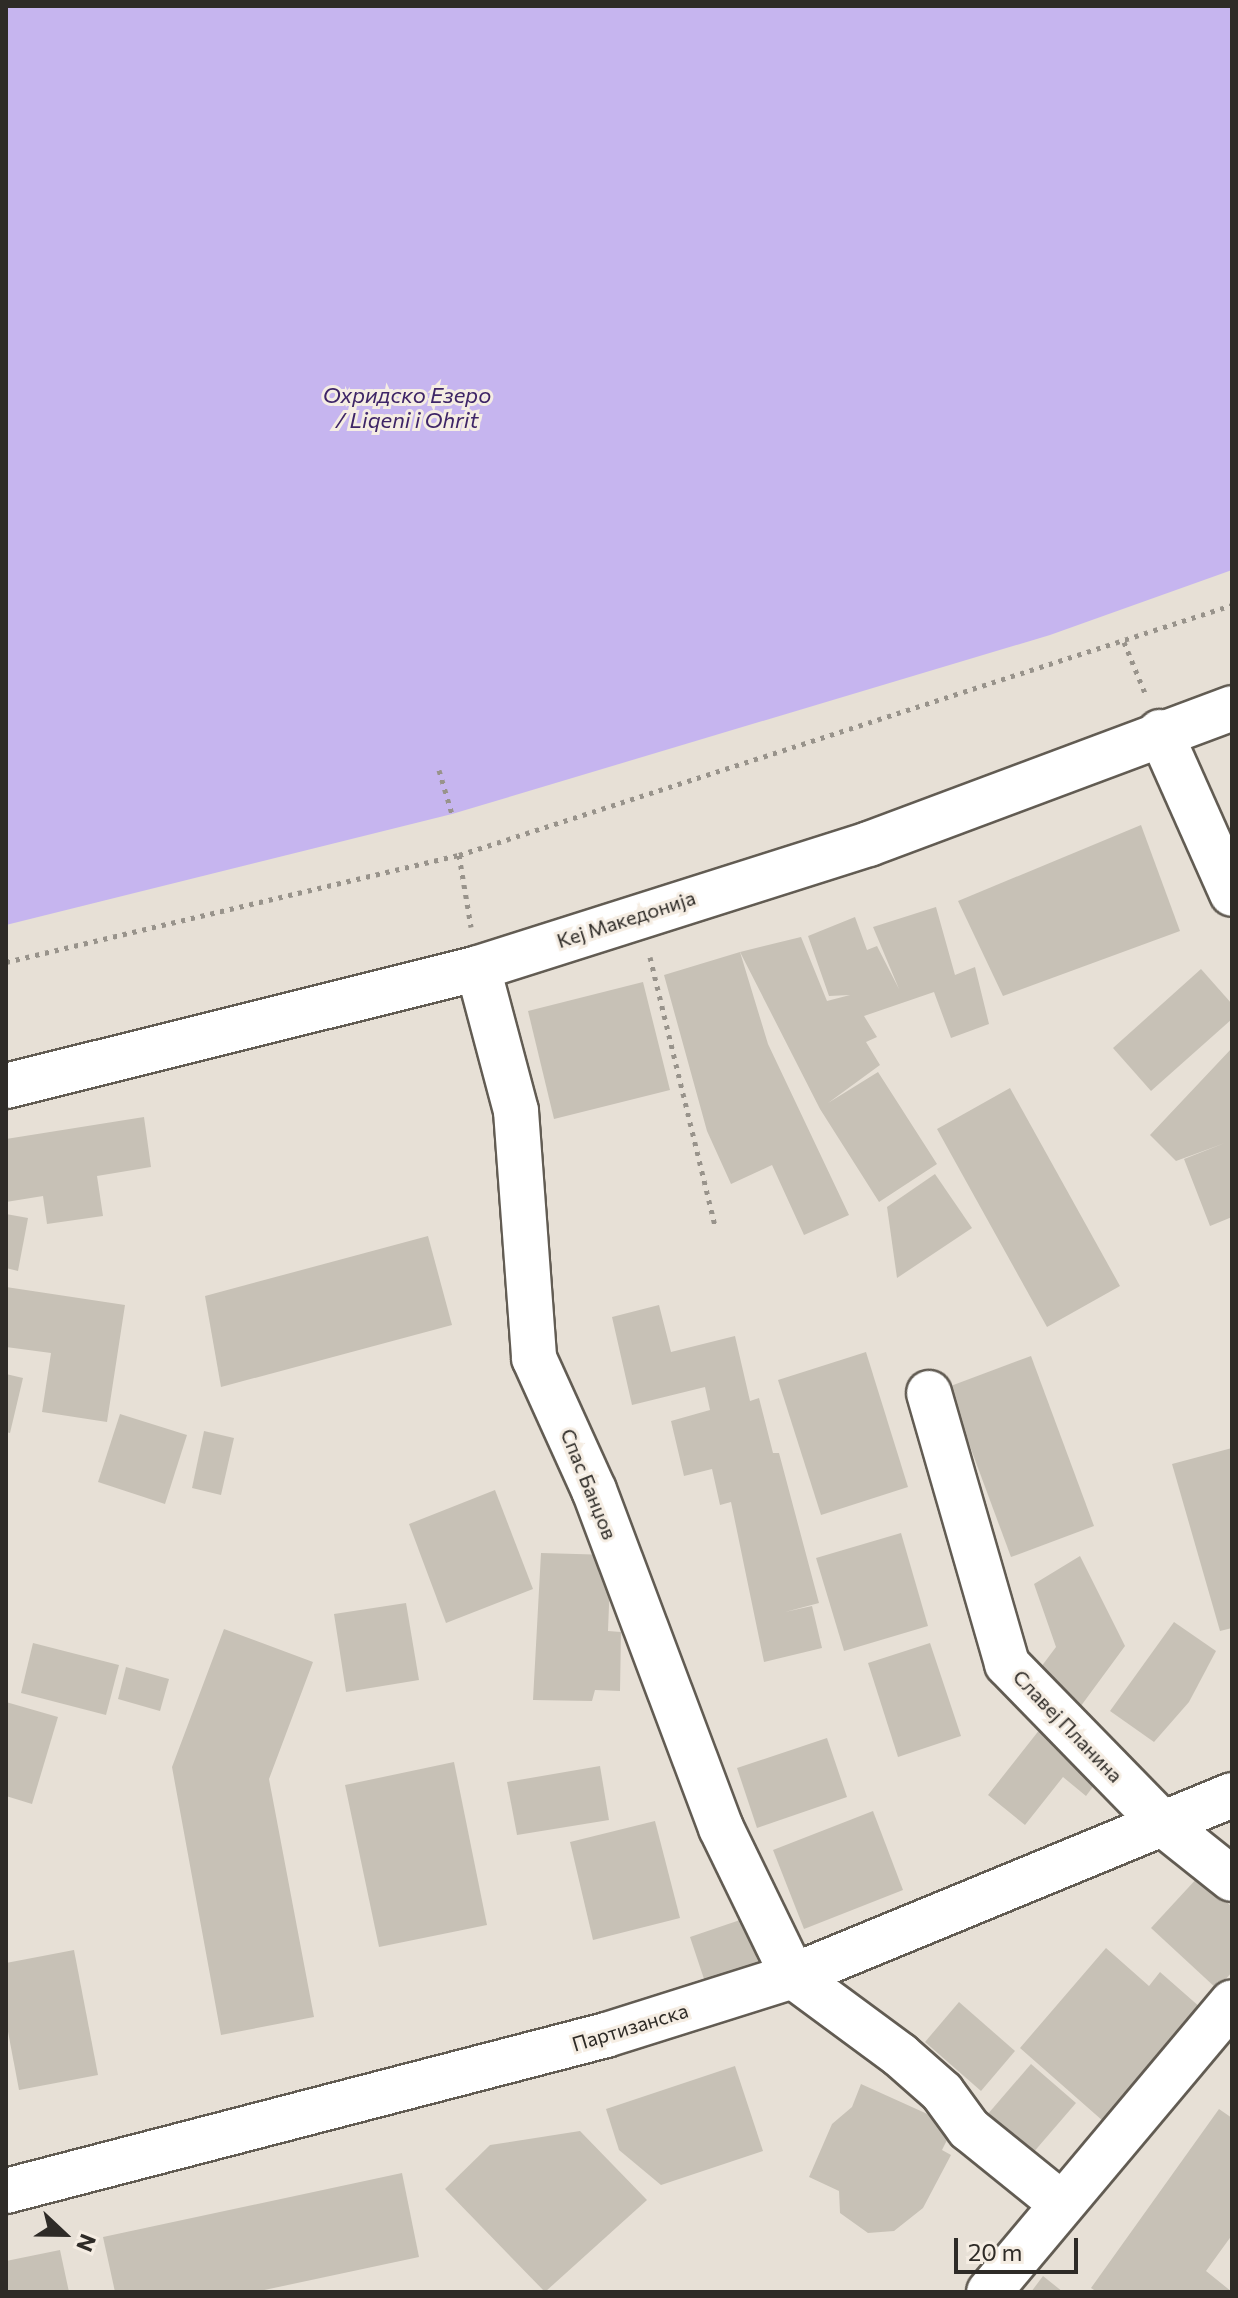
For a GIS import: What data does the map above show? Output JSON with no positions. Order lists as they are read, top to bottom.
{
  "streets": {
    "street": [
      "Кеј Македонија",
      "Спас Банџов",
      "Славеј Планина",
      "Партизанска"
    ]
  },
  "crossings": [
    ["Кеј Македонија", "Спас Банџов"],
    ["Спас Банџов", "Партизанска"],
    ["Славеј Планина", "Партизанска"]
  ],
  "water": ["Охридско Езеро / Liqeni i Ohrit"],
  "scale_bar": "20 m",
  "north": "right"
}
